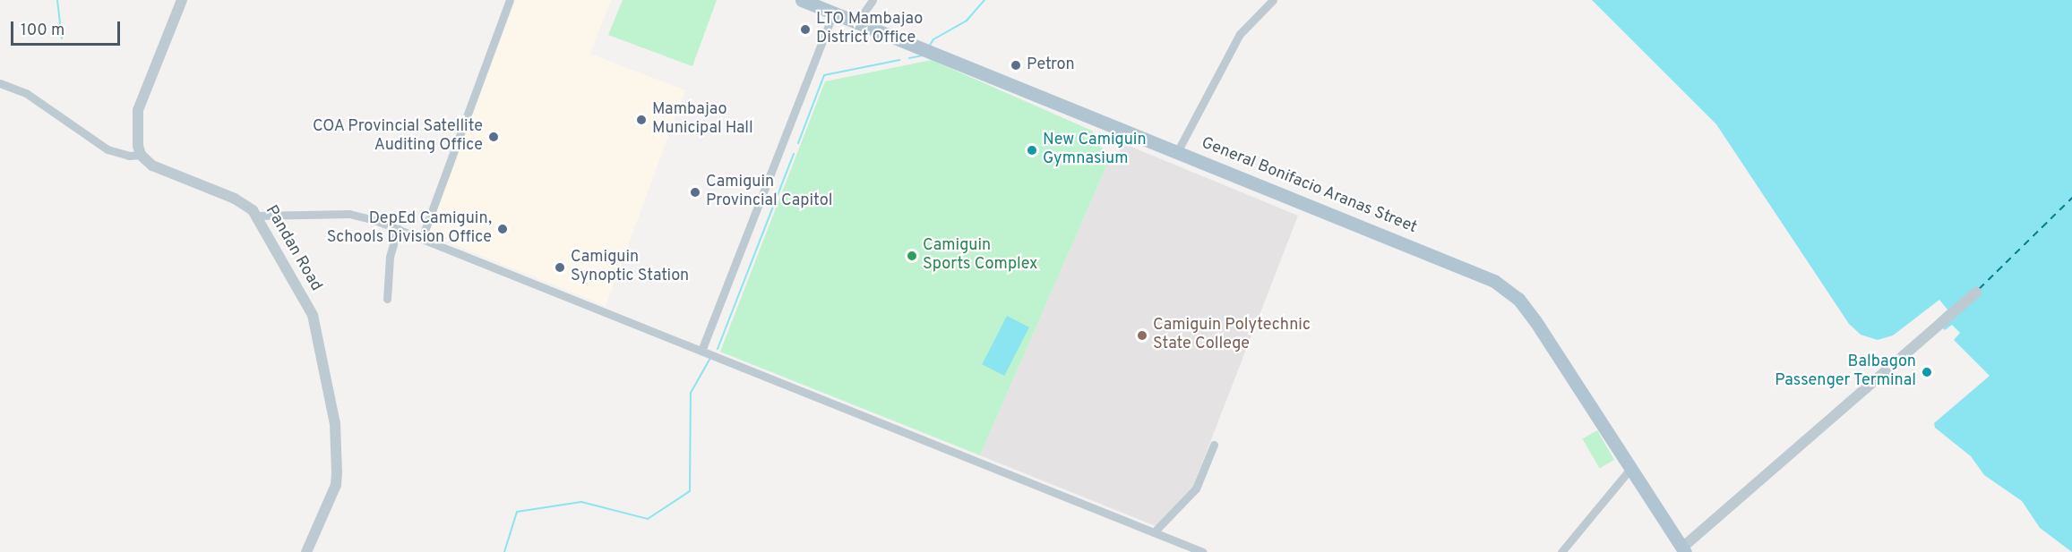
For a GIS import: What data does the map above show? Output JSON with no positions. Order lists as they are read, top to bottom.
{
  "streets": {
    "main road": ["General Bonifacio Aranas Street"],
    "street": ["Pandan Road"]
  },
  "places": [
    "LTO Mambajao District Office",
    "Petron",
    "Mambajao Municipal Hall",
    "COA Provincial Satellite Auditing Office",
    "New Camiguin Gymnasium",
    "Camiguin Provincial Capitol",
    "DepEd Camiguin, Schools Division Office",
    "Camiguin Sports Complex",
    "Camiguin Synoptic Station",
    "Camiguin Polytechnic State College",
    "Balbagon Passenger Terminal"
  ],
  "scale_bar": "100 m"
}
